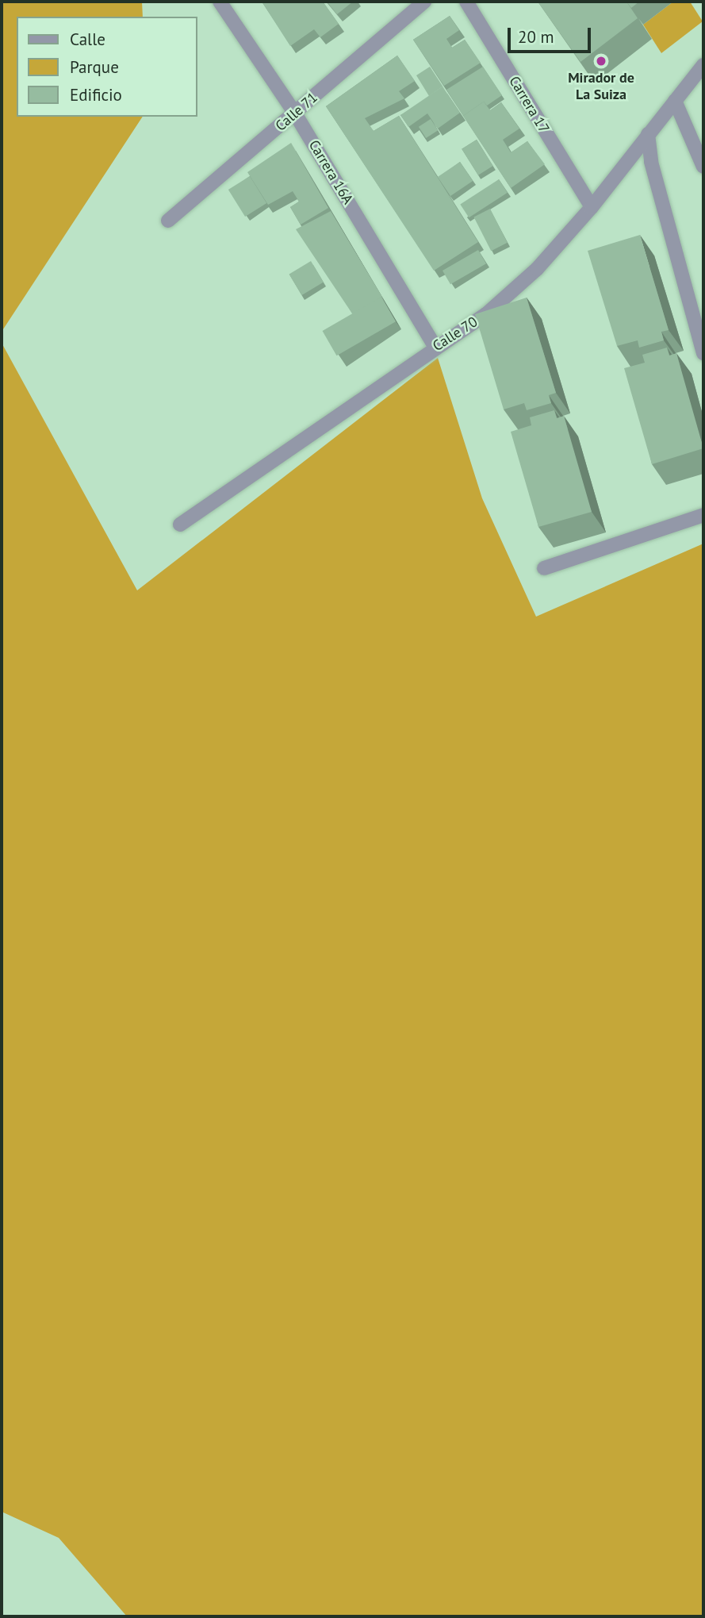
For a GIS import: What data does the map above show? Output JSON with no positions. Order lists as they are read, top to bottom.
{
  "streets": {
    "street": [
      "Carrera 17",
      "Calle 71",
      "Carrera 16A",
      "Calle 70"
    ]
  },
  "crossings": [
    ["Carrera 17", "Calle 70"],
    ["Calle 71", "Carrera 16A"],
    ["Carrera 16A", "Calle 70"]
  ],
  "places": ["Mirador de La Suiza"],
  "legend": ["Calle", "Parque", "Edificio"],
  "scale_bar": "20 m"
}
